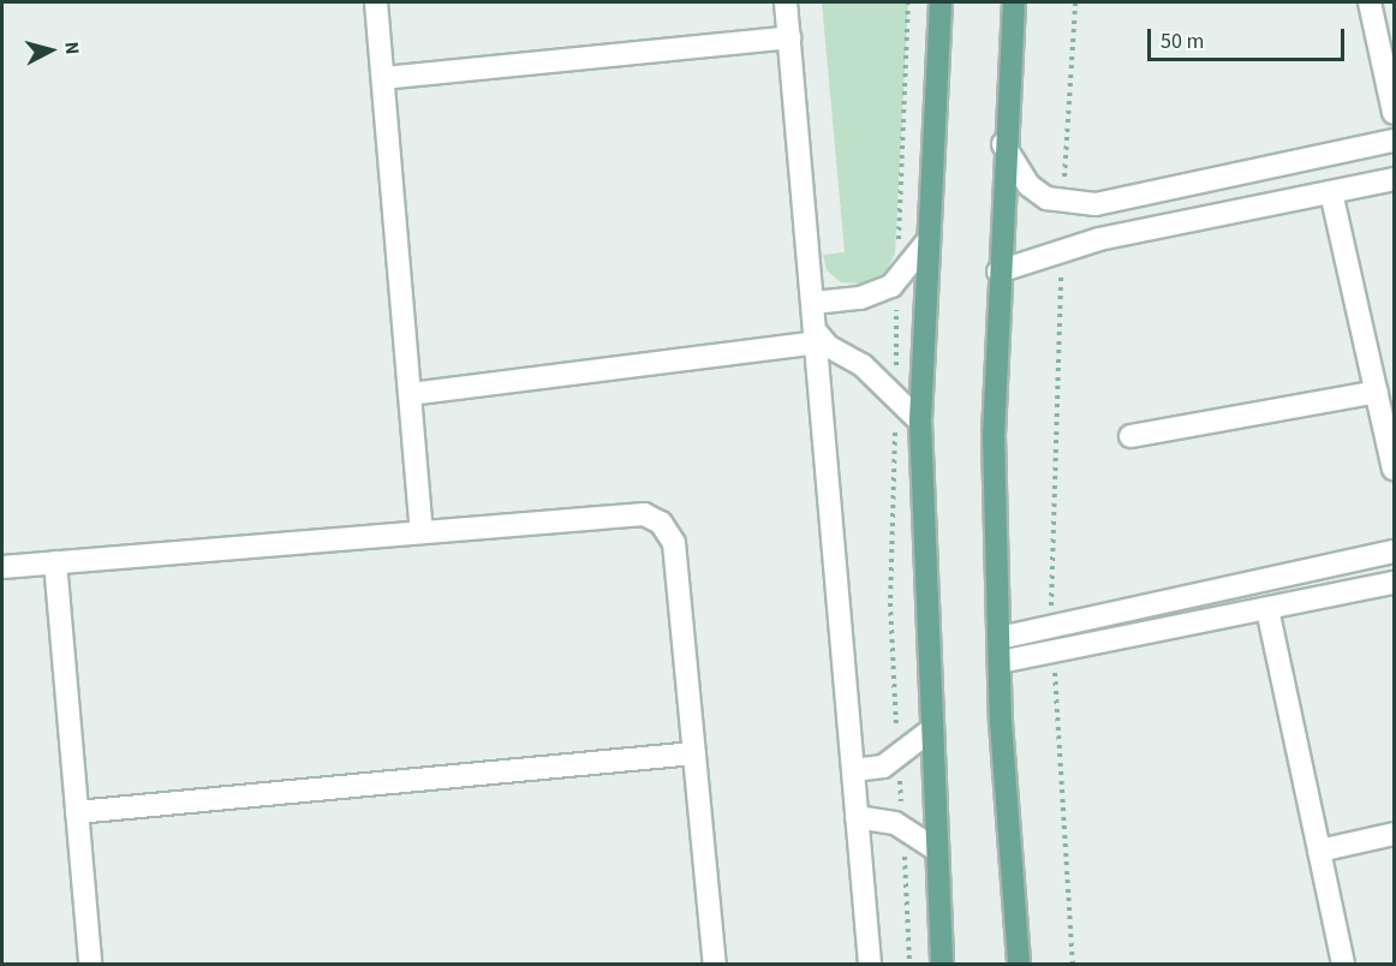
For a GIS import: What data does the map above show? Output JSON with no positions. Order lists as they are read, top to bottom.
{
  "scale_bar": "50 m",
  "north": "right"
}
